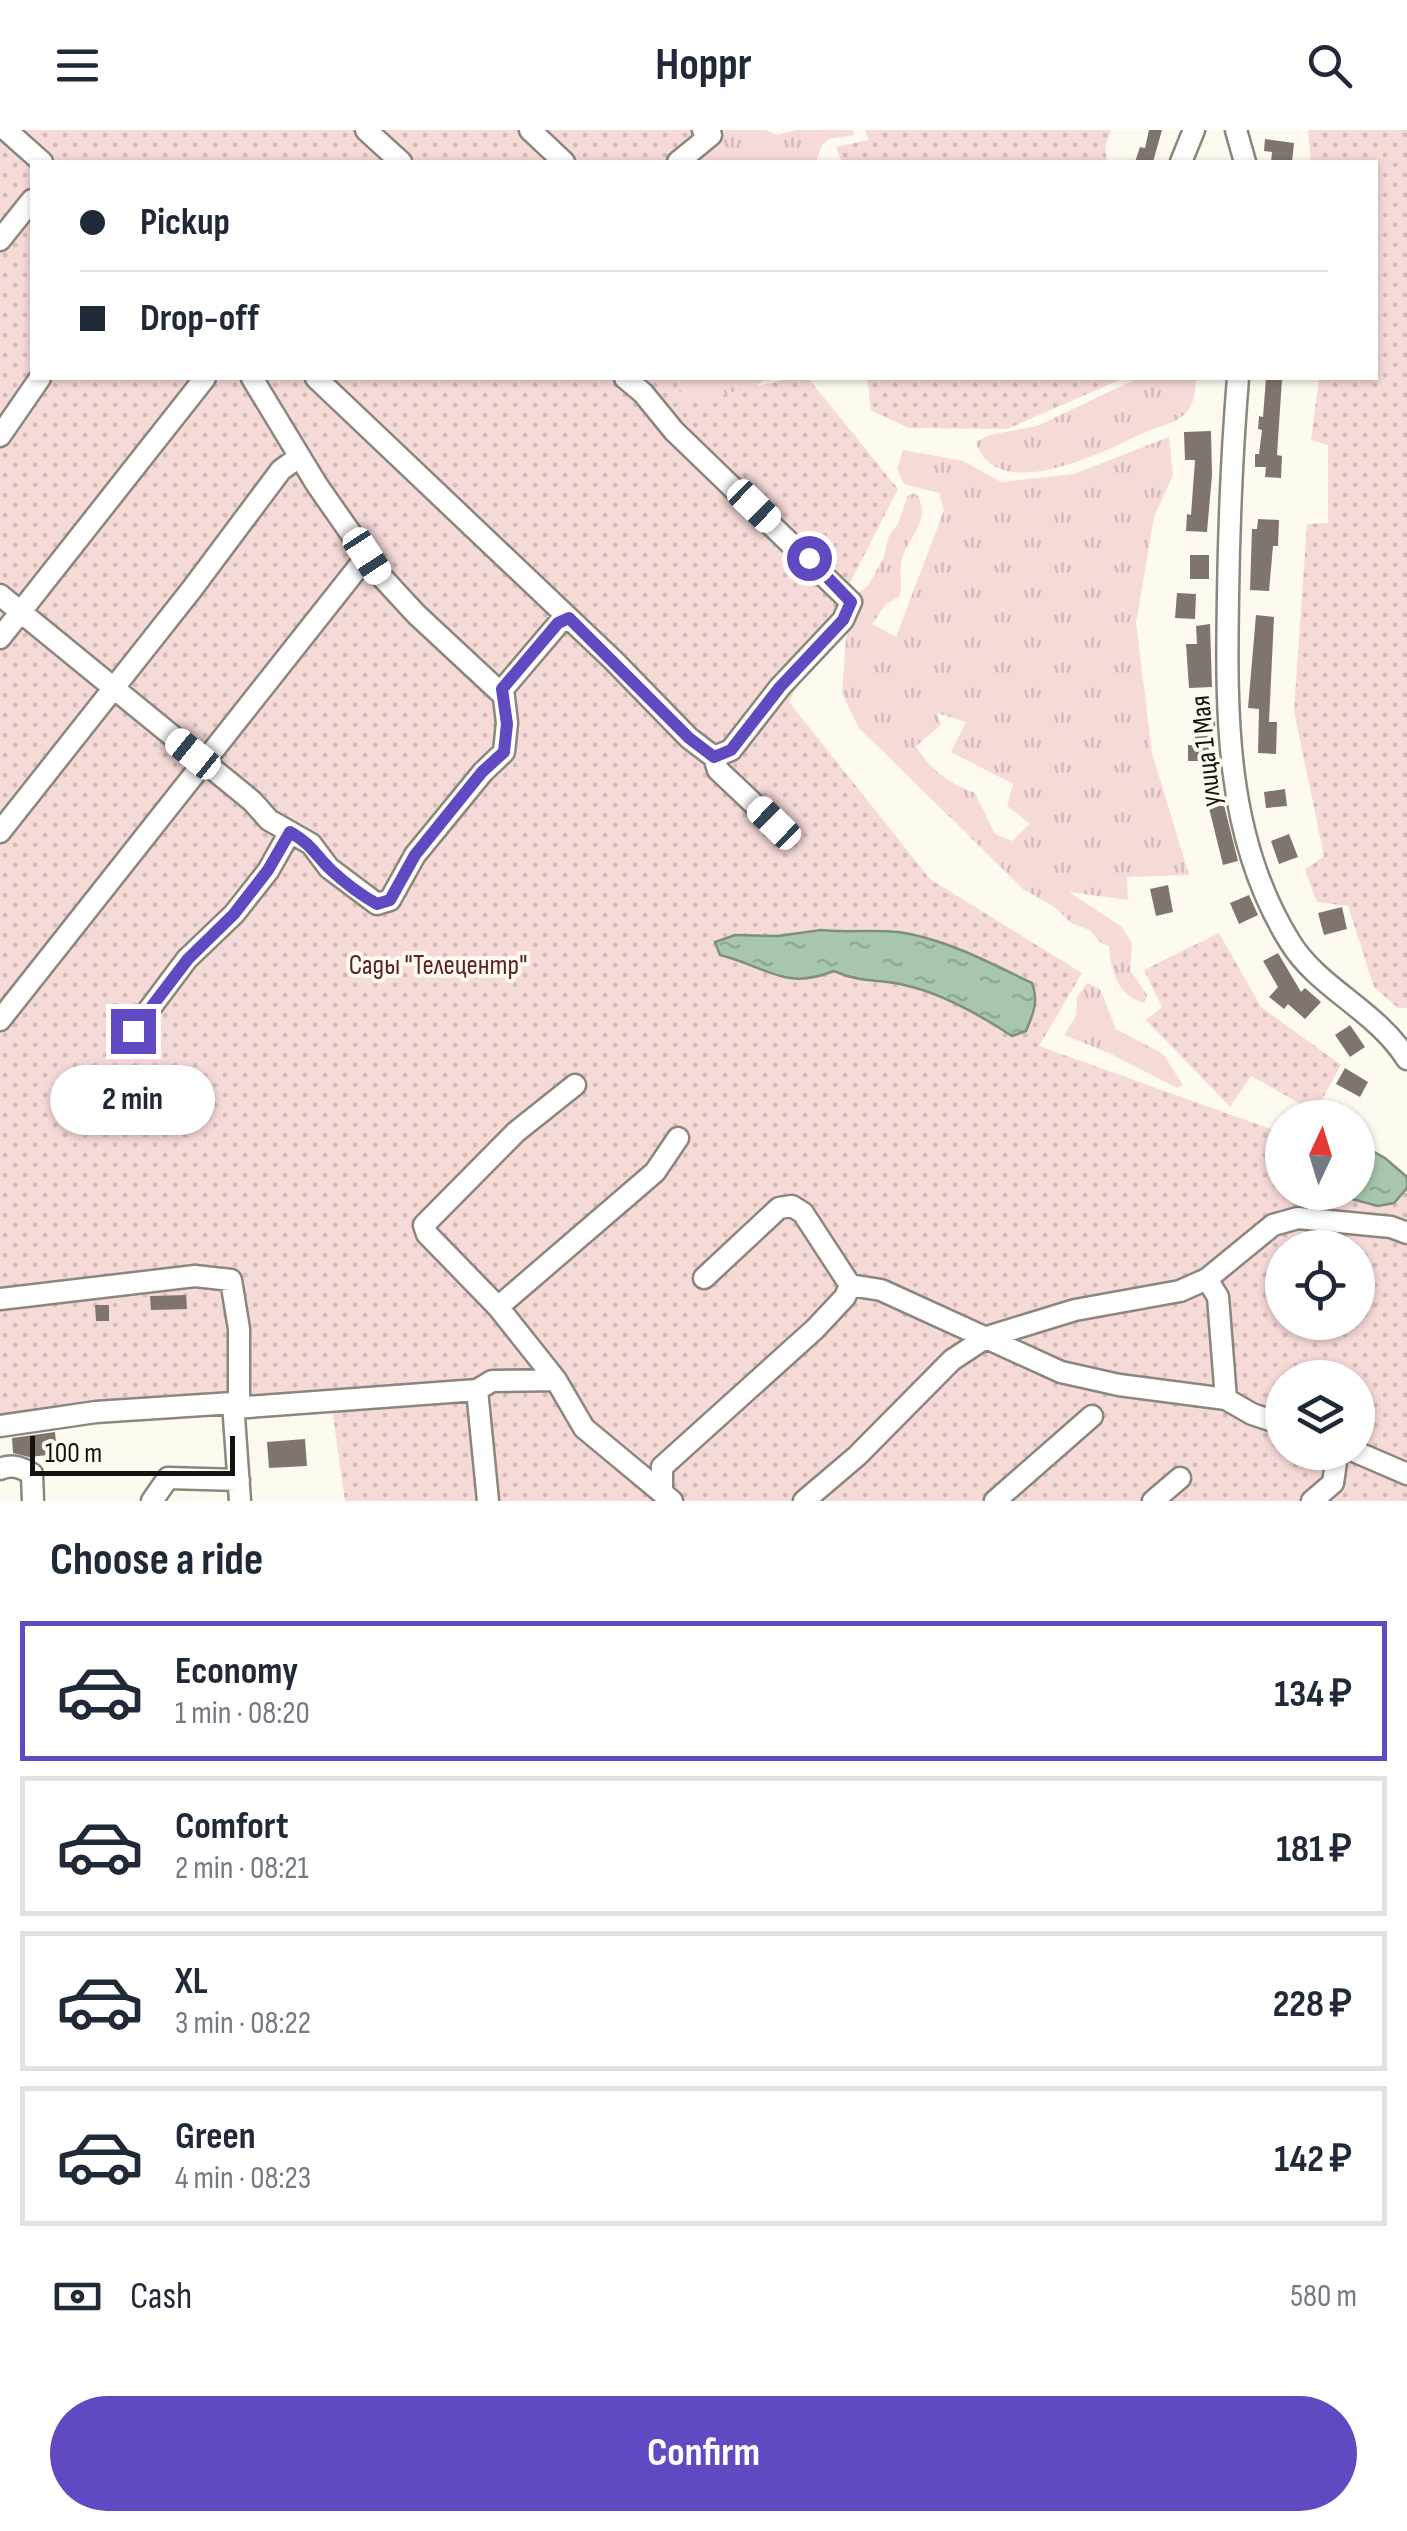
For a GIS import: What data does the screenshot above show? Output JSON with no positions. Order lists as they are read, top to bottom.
{
  "streets": {
    "street": ["улица 1 Мая"]
  },
  "parks": ["Сады \"Телецентр\""],
  "scale_bar": "100 m",
  "north": "top",
  "page": {
    "header": "Hoppr",
    "banner": ["Pickup", "Drop-off"],
    "bubble": "2 min",
    "scale": "100 m",
    "heading": "Choose a ride",
    "list": [
      {
        "name": "Economy",
        "note": "1 min · 08:20",
        "value": "134 ₽"
      },
      {
        "name": "Comfort",
        "note": "2 min · 08:21",
        "value": "181 ₽"
      },
      {
        "name": "XL",
        "note": "3 min · 08:22",
        "value": "228 ₽"
      },
      {
        "name": "Green",
        "note": "4 min · 08:23",
        "value": "142 ₽"
      }
    ],
    "pay": ["Cash", "580 m"],
    "buttons": "Confirm"
  }
}
